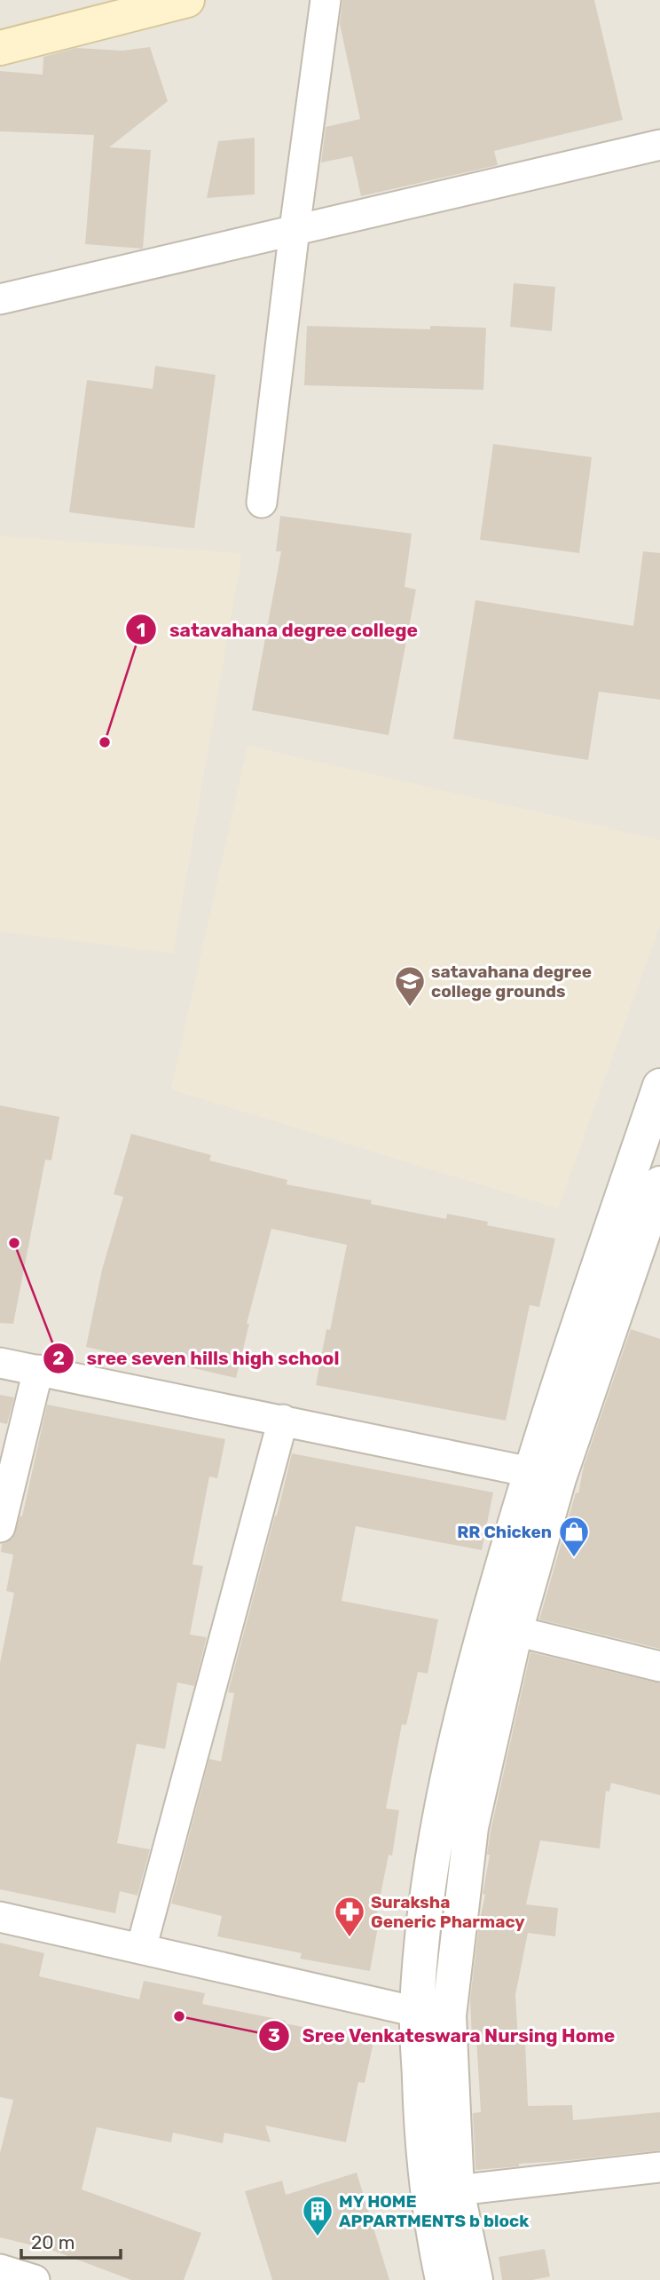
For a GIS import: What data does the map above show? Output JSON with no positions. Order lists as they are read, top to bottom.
{
  "places": {
    "other": ["satavahana degree college", "sree seven hills high school", "Sree Venkateswara Nursing Home"],
    "school or university": ["satavahana degree college grounds"],
    "shop": ["RR Chicken"],
    "pharmacy": ["Suraksha Generic Pharmacy"],
    "building": ["MY HOME APPARTMENTS b block"]
  },
  "scale_bar": "20 m"
}
